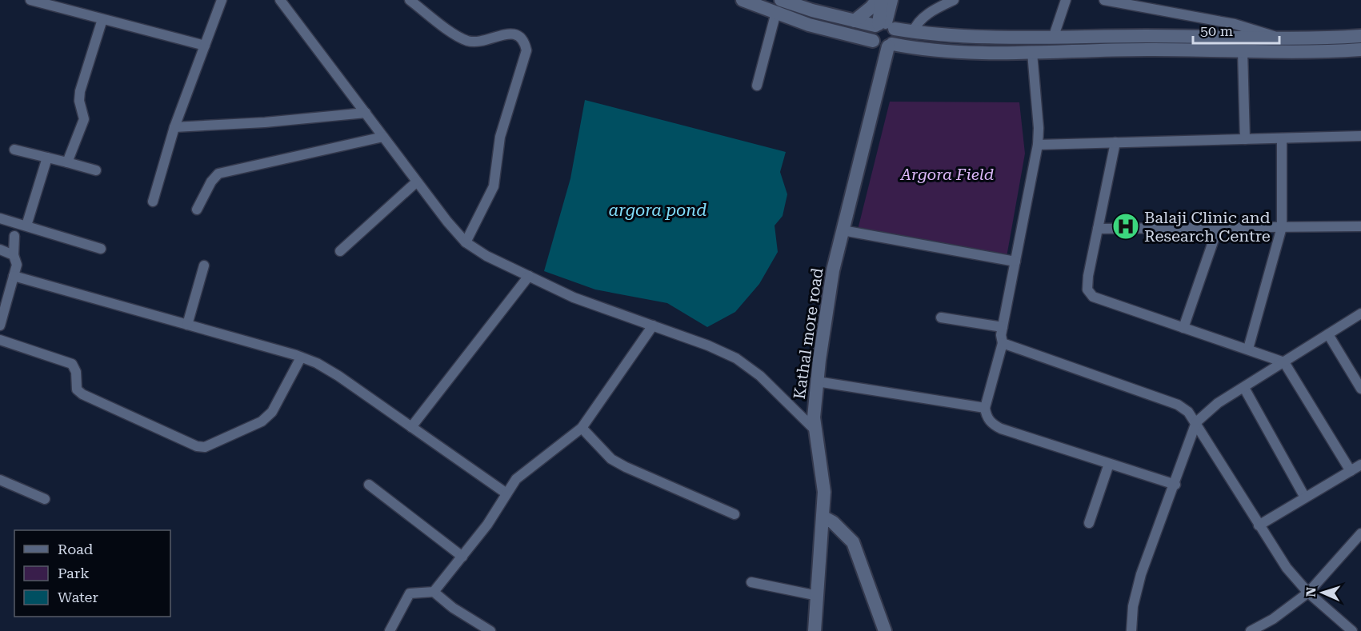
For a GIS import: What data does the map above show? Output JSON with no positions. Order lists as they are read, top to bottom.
{
  "streets": {
    "main road": ["Kathal more road"]
  },
  "water": ["argora pond"],
  "parks": ["Argora Field"],
  "places": {
    "hospital": ["Balaji Clinic and Research Centre"]
  },
  "legend": ["Road", "Park", "Water"],
  "scale_bar": "50 m",
  "north": "left"
}
